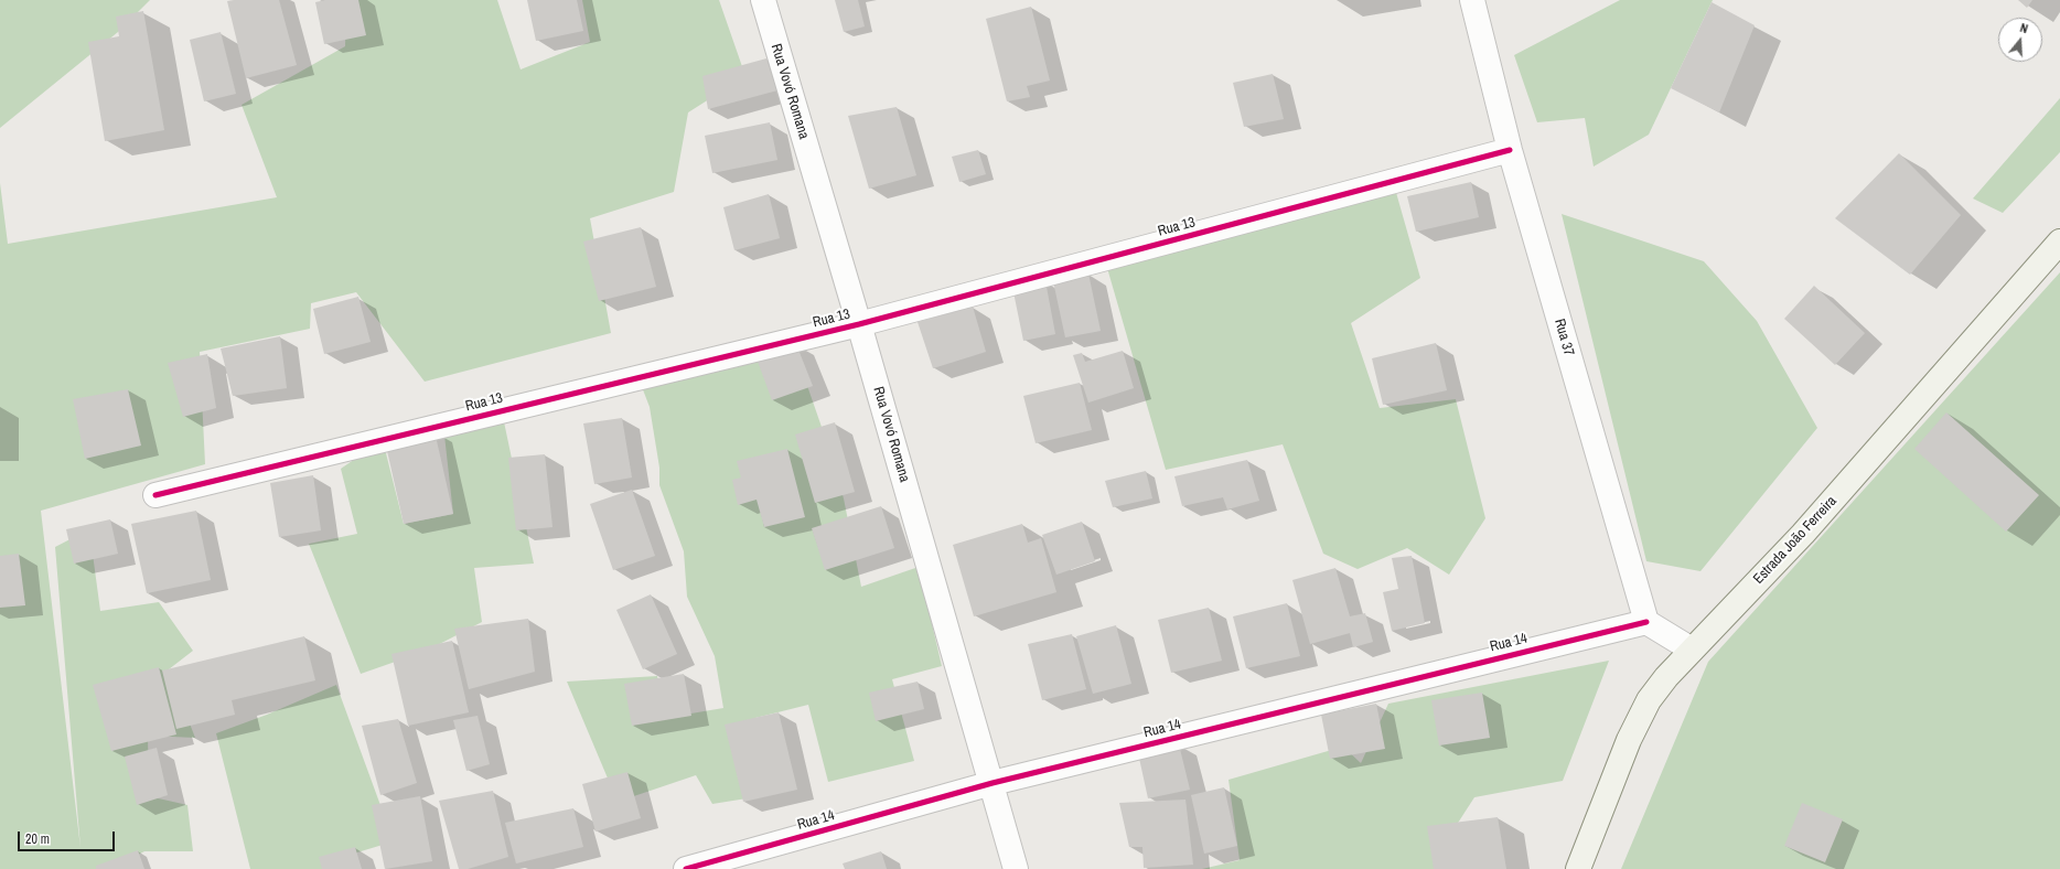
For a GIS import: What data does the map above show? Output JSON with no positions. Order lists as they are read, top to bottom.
{
  "streets": {
    "street": [
      "Rua Vovó Romana",
      "Rua 13",
      "Rua 37",
      "Estrada João Ferreira",
      "Rua 14"
    ]
  },
  "crossings": [
    ["Rua Vovó Romana", "Rua 13"],
    ["Rua Vovó Romana", "Rua 14"],
    ["Rua 13", "Rua 37"],
    ["Rua 37", "Rua 14"]
  ],
  "scale_bar": "20 m",
  "north": "top"
}
